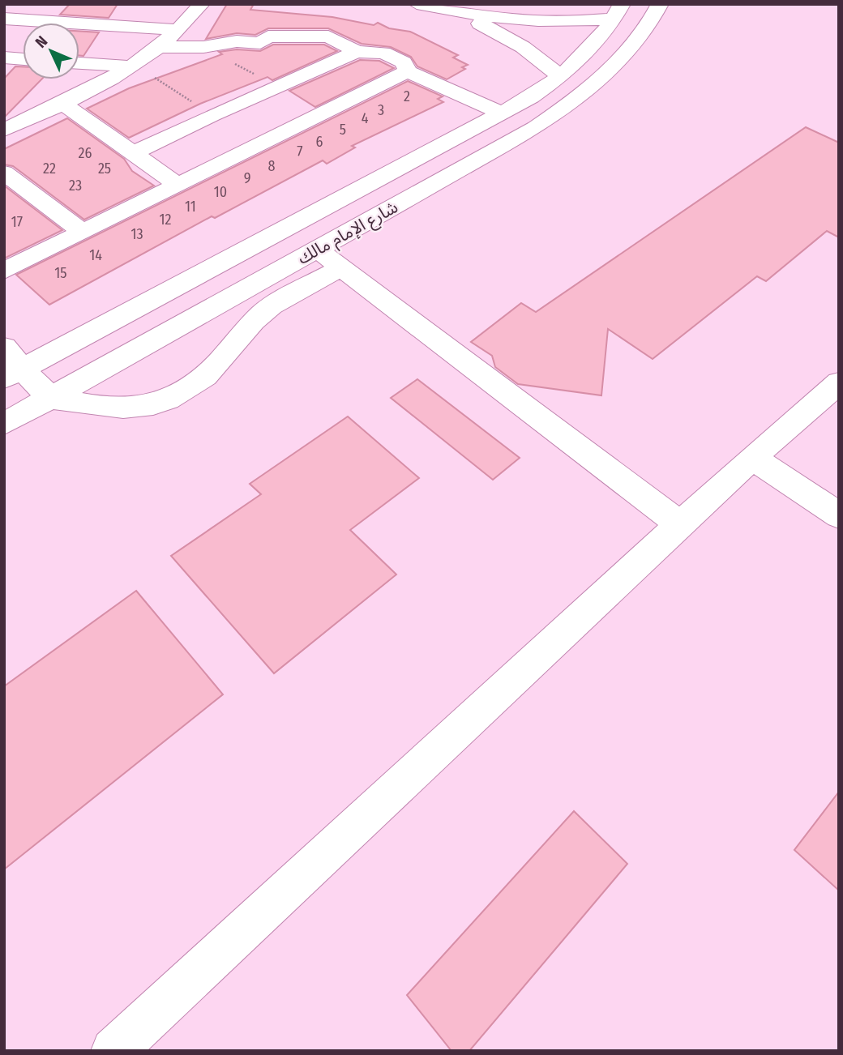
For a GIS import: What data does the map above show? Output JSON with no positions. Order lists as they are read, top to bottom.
{
  "streets": {
    "street": ["شارع الإمام مالك"]
  },
  "house_numbers": [
    "2",
    "3",
    "4",
    "5",
    "6",
    "7",
    "26",
    "8",
    "22",
    "25",
    "9",
    "23",
    "10",
    "11",
    "12",
    "17",
    "13",
    "14",
    "15"
  ],
  "north": "top left"
}
